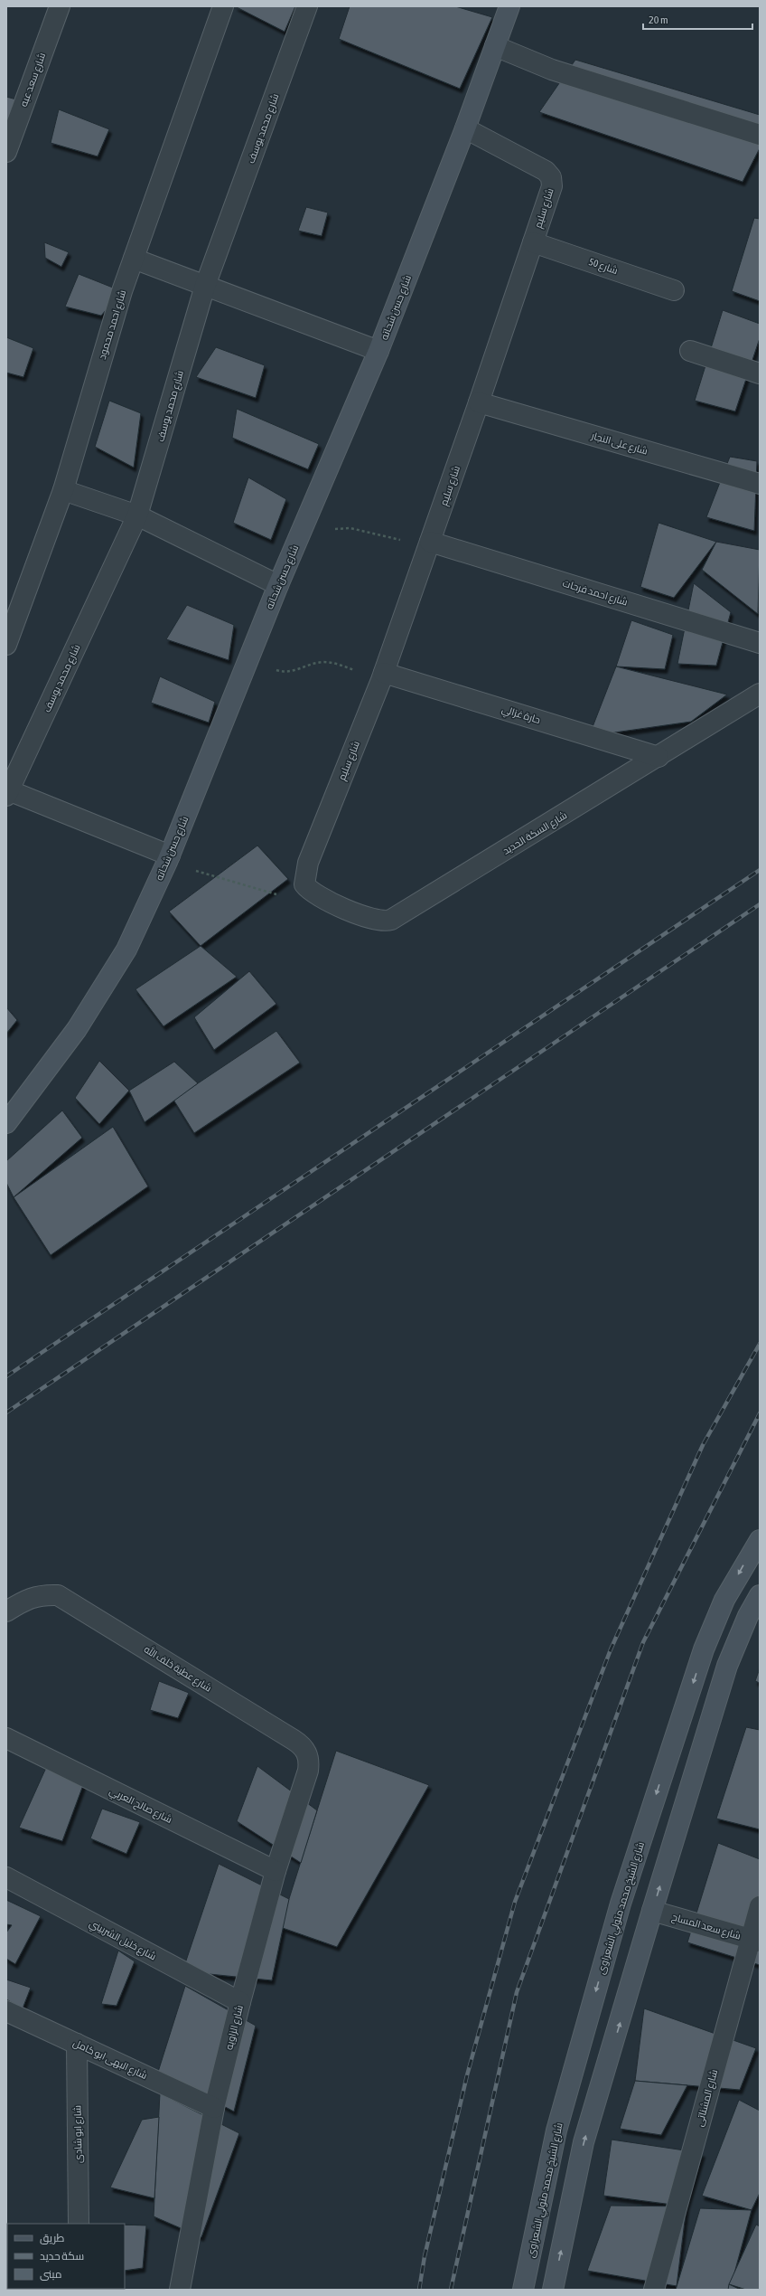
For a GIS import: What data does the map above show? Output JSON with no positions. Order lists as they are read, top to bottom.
{
  "streets": {
    "street": [
      "شارع سعد عبه",
      "شارع محمد يوسف",
      "شارع سليم",
      "شارع 50",
      "شارع حسن شحاته",
      "شارع احمد محمود",
      "شارع على النجار",
      "شارع احمد فرحات",
      "حارة غزالي",
      "شارع السكة الحديد",
      "شارع عطية خلف الله",
      "شارع صالح العربي",
      "شارع الشيخ محمد متولي الشعراوى",
      "شارع سعد المساح",
      "شارع خليل الشربيني",
      "شارع الزاويه",
      "شارع البهى ابو كامل",
      "شارع المشناتى",
      "شارع ابو شادى"
    ]
  },
  "crossings": [
    ["شارع سليم", "شارع 50"],
    ["شارع سليم", "شارع حسن شحاته"],
    ["شارع سليم", "شارع على النجار"],
    ["شارع سليم", "شارع احمد فرحات"],
    ["شارع سليم", "حارة غزالي"],
    ["شارع سليم", "شارع السكة الحديد"],
    ["حارة غزالي", "شارع السكة الحديد"],
    ["شارع عطية خلف الله", "شارع الزاويه"],
    ["شارع صالح العربي", "شارع الزاويه"],
    ["شارع سعد المساح", "شارع المشناتى"],
    ["شارع خليل الشربيني", "شارع الزاويه"],
    ["شارع الزاويه", "شارع البهى ابو كامل"],
    ["شارع البهى ابو كامل", "شارع ابو شادى"]
  ],
  "legend": ["طريق", "سكة حديد", "مبنى"],
  "scale_bar": "20 m"
}
